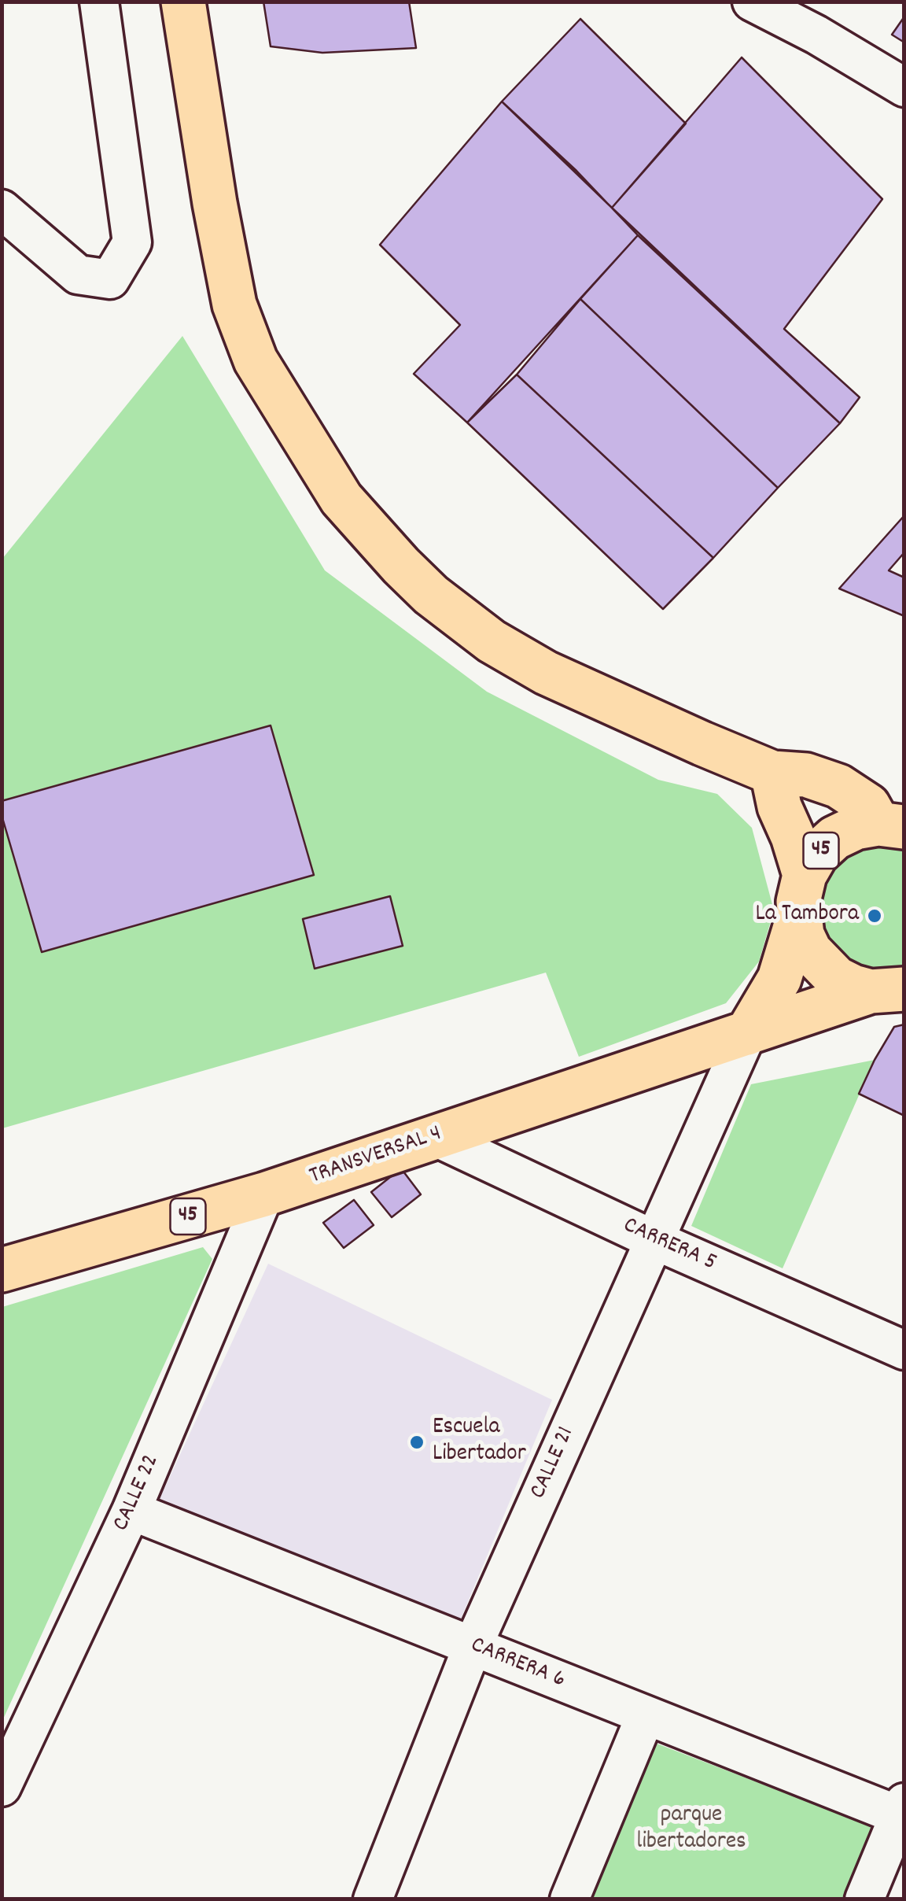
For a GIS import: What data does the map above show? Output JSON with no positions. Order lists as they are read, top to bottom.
{
  "streets": {
    "main road": ["45", "TRANSVERSAL 4"],
    "street": [
      "CARRERA 5",
      "CALLE 21",
      "CALLE 22",
      "CARRERA 6"
    ]
  },
  "crossings": [
    ["45", "TRANSVERSAL 4"],
    ["45", "CALLE 21"],
    ["TRANSVERSAL 4", "CARRERA 5"],
    ["TRANSVERSAL 4", "CALLE 21"],
    ["TRANSVERSAL 4", "CALLE 22"],
    ["CARRERA 5", "CALLE 21"],
    ["CALLE 21", "CARRERA 6"],
    ["CALLE 22", "CARRERA 6"]
  ],
  "parks": ["parque libertadores"],
  "places": ["La Tambora", "Escuela Libertador"]
}
